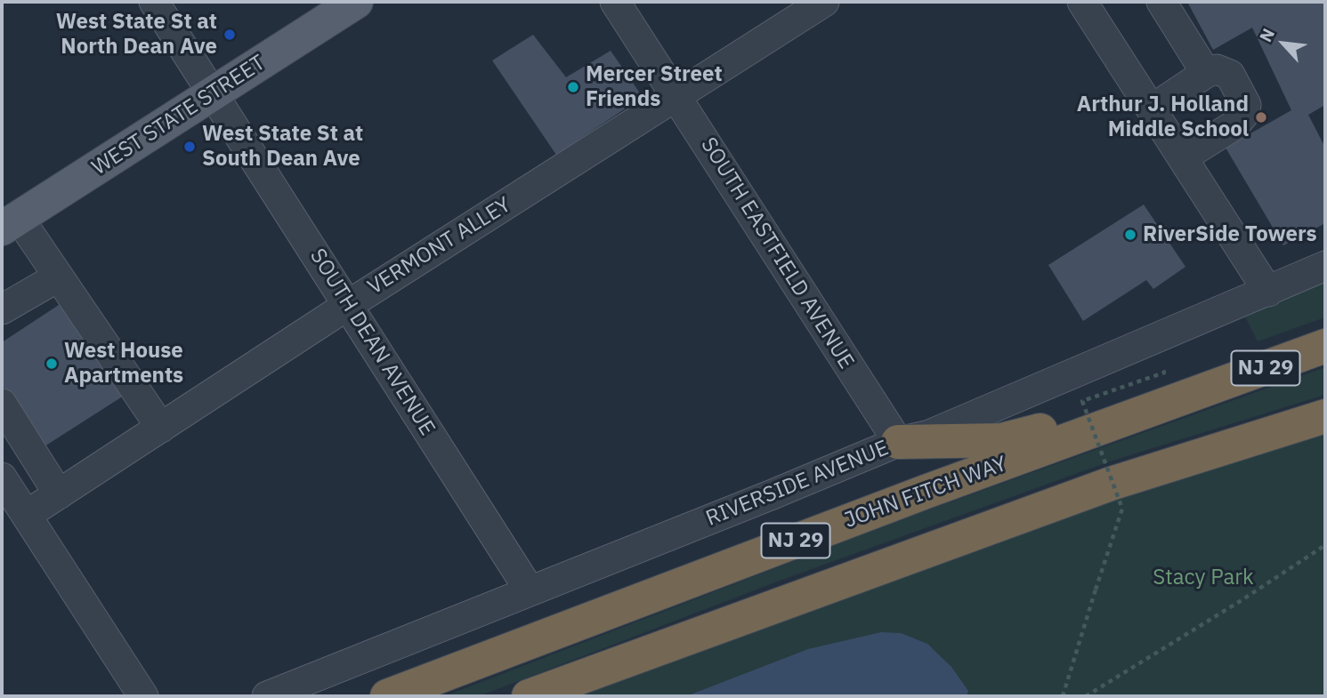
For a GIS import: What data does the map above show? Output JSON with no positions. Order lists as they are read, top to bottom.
{
  "streets": {
    "highway": ["NJ 29", "JOHN FITCH WAY"],
    "main road": ["WEST STATE STREET"],
    "street": [
      "VERMONT ALLEY",
      "SOUTH EASTFIELD AVENUE",
      "SOUTH DEAN AVENUE",
      "RIVERSIDE AVENUE"
    ]
  },
  "crossings": [
    ["WEST STATE STREET", "SOUTH DEAN AVENUE"],
    ["VERMONT ALLEY", "SOUTH EASTFIELD AVENUE"],
    ["VERMONT ALLEY", "SOUTH DEAN AVENUE"],
    ["SOUTH EASTFIELD AVENUE", "RIVERSIDE AVENUE"],
    ["SOUTH DEAN AVENUE", "RIVERSIDE AVENUE"]
  ],
  "parks": ["Stacy Park"],
  "places": [
    "West State St at North Dean Ave",
    "Mercer Street Friends",
    "Arthur J. Holland Middle School",
    "West State St at South Dean Ave",
    "RiverSide Towers",
    "West House Apartments"
  ],
  "north": "top left"
}
